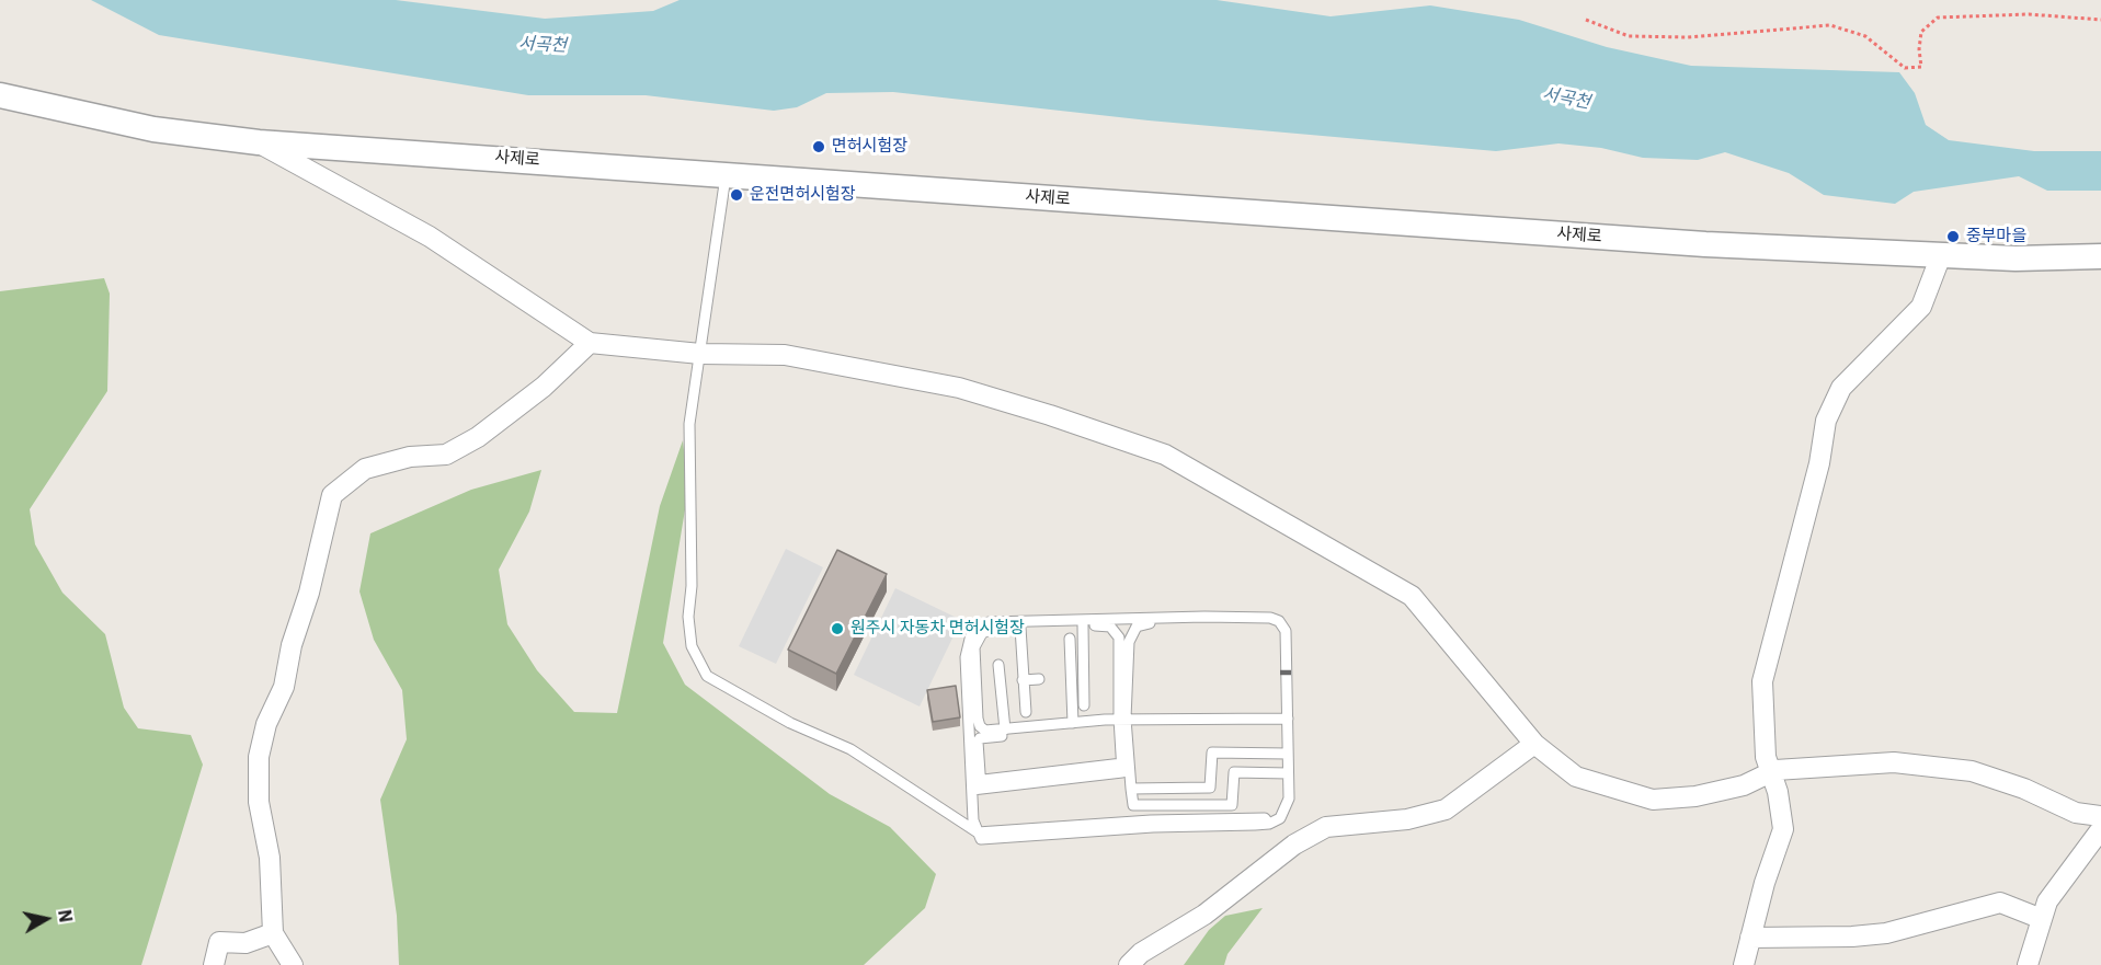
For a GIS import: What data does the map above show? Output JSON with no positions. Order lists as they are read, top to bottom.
{
  "streets": {
    "street": ["사제로"]
  },
  "water": ["서곡천"],
  "places": [
    "면허시험장",
    "운전면허시험장",
    "중부마을",
    "원주시 자동차 면허시험장"
  ],
  "north": "right"
}
